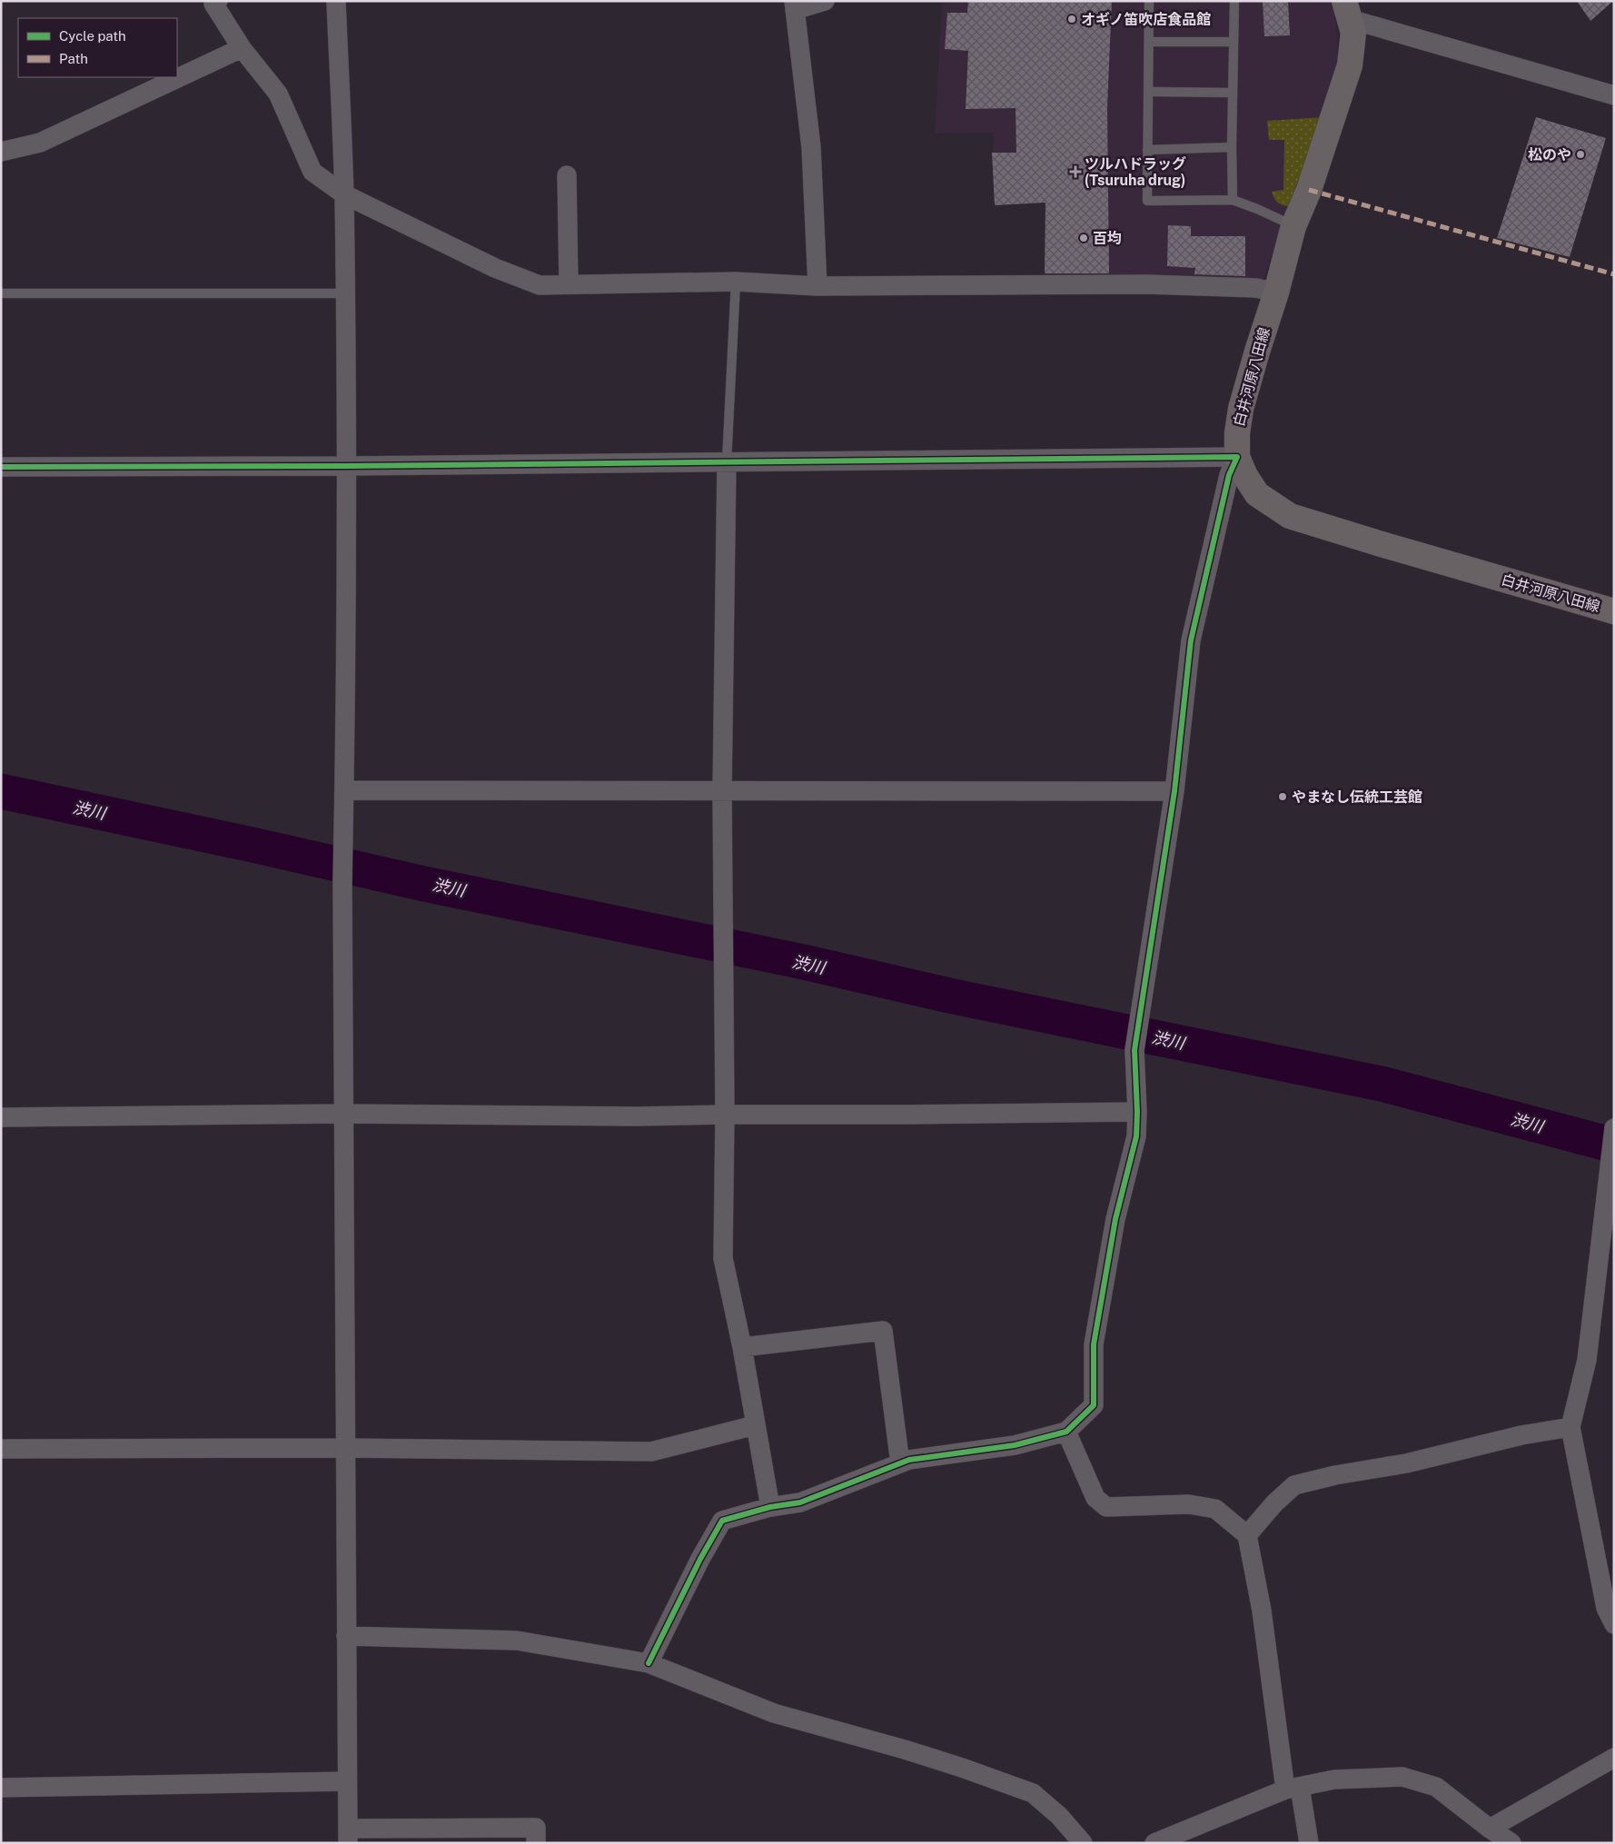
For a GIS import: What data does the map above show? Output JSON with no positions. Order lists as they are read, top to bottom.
{
  "streets": {
    "main road": ["白井河原八田線"]
  },
  "water": ["渋川"],
  "places": {
    "other": [
      "オギノ笛吹店食品館",
      "松のや",
      "百均",
      "やまなし伝統工芸館"
    ],
    "health": ["ツルハドラッグ (Tsuruha drug)"]
  },
  "legend": ["Cycle path", "Path"]
}
